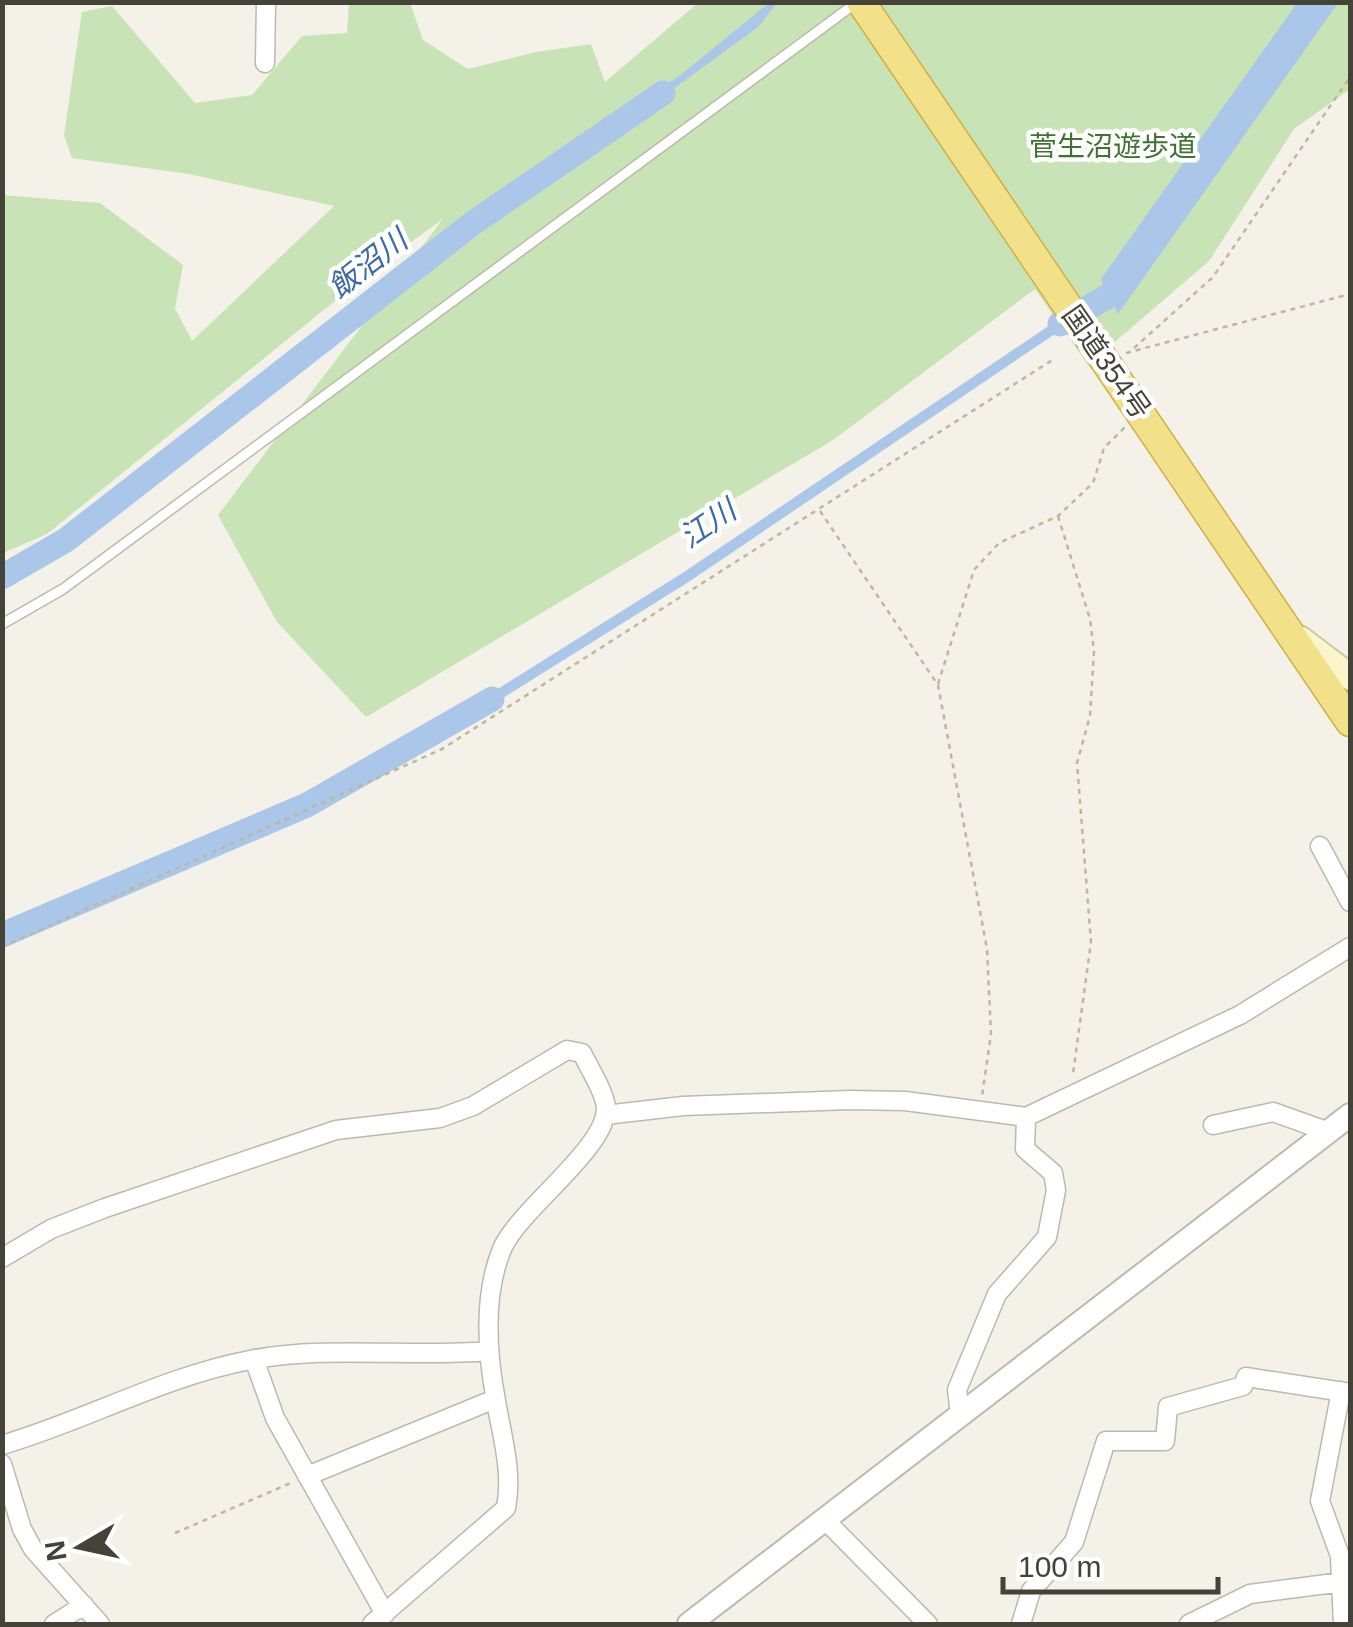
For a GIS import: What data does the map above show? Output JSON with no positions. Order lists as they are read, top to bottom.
{
  "streets": {
    "highway": ["国道354号"]
  },
  "water": ["飯沼川", "江川"],
  "parks": ["菅生沼遊歩道"],
  "scale_bar": "100 m",
  "north": "left"
}
